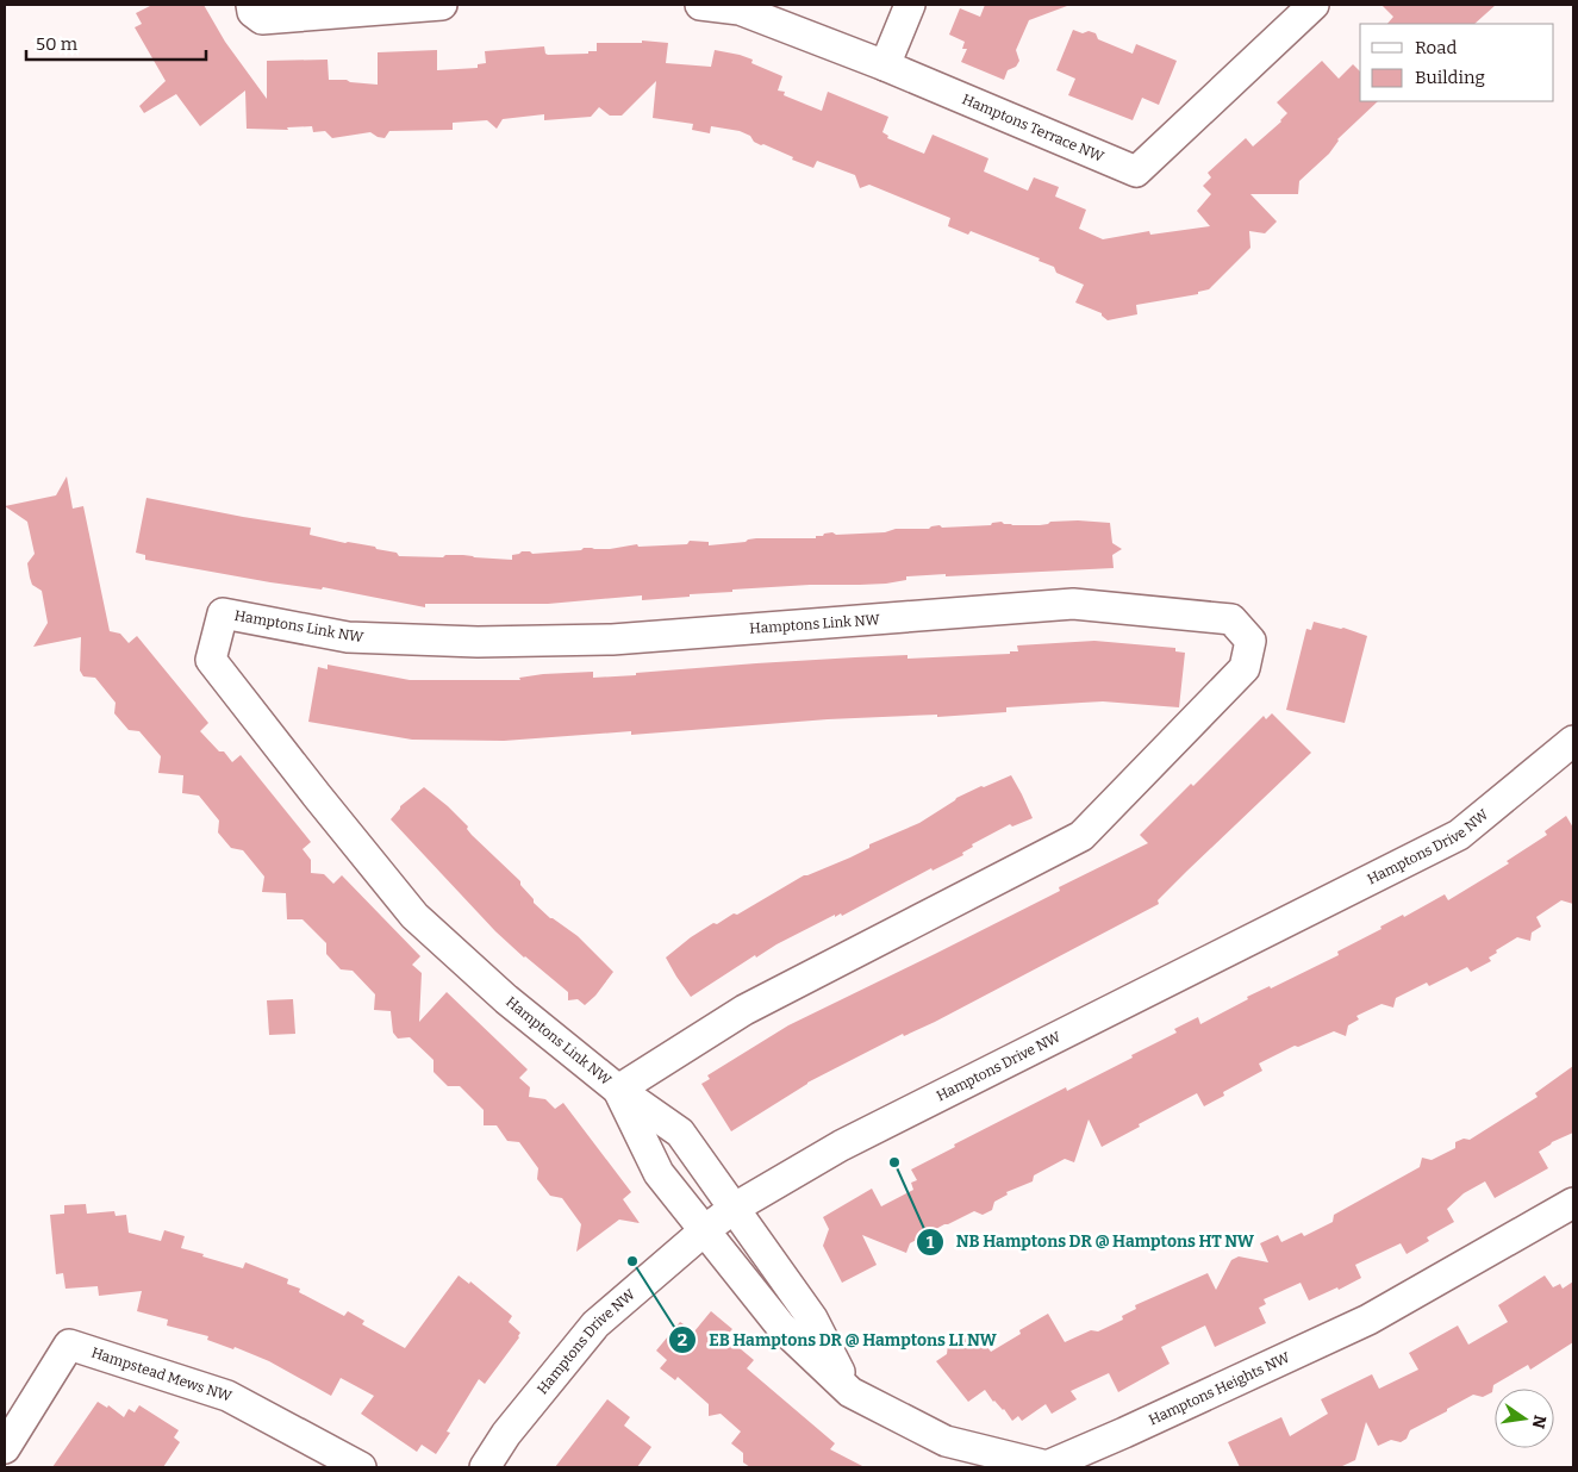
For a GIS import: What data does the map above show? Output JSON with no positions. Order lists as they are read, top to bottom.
{
  "streets": {
    "street": [
      "Hamptons Terrace NW",
      "Hamptons Link NW",
      "Hamptons Drive NW",
      "Hampstead Mews NW",
      "Hamptons Heights NW"
    ]
  },
  "crossings": [
    ["Hamptons Link NW", "Hamptons Drive NW"],
    ["Hamptons Link NW", "Hamptons Heights NW"],
    ["Hamptons Drive NW", "Hamptons Heights NW"]
  ],
  "places": ["NB Hamptons DR @ Hamptons HT NW", "EB Hamptons DR @ Hamptons LI NW"],
  "legend": ["Road", "Building"],
  "scale_bar": "50 m",
  "north": "right"
}
